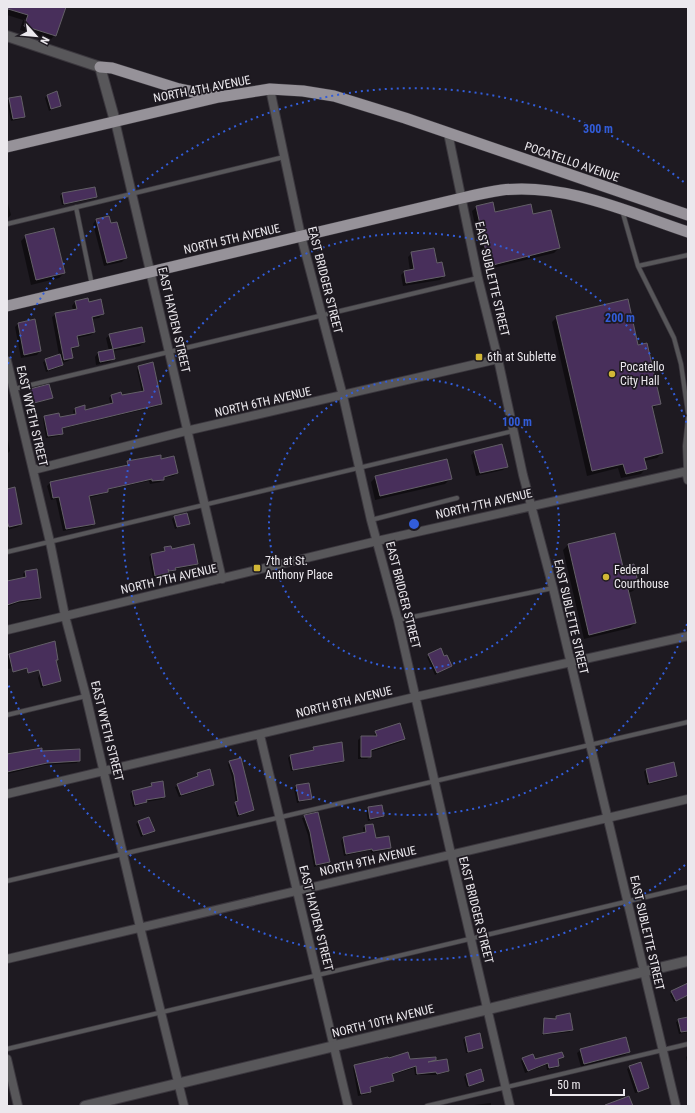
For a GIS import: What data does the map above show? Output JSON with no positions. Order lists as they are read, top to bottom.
{
  "streets": {
    "main road": ["NORTH 4TH AVENUE", "POCATELLO AVENUE", "NORTH 5TH AVENUE"],
    "street": [
      "EAST SUBLETTE STREET",
      "EAST BRIDGER STREET",
      "EAST HAYDEN STREET",
      "NORTH 6TH AVENUE",
      "EAST WYETH STREET",
      "NORTH 7TH AVENUE",
      "NORTH 8TH AVENUE",
      "NORTH 9TH AVENUE",
      "NORTH 10TH AVENUE"
    ]
  },
  "crossings": [
    ["NORTH 4TH AVENUE", "POCATELLO AVENUE"],
    ["NORTH 4TH AVENUE", "EAST SUBLETTE STREET"],
    ["NORTH 4TH AVENUE", "EAST BRIDGER STREET"],
    ["NORTH 4TH AVENUE", "EAST HAYDEN STREET"],
    ["POCATELLO AVENUE", "EAST SUBLETTE STREET"],
    ["NORTH 5TH AVENUE", "EAST SUBLETTE STREET"],
    ["NORTH 5TH AVENUE", "EAST BRIDGER STREET"],
    ["NORTH 5TH AVENUE", "EAST HAYDEN STREET"],
    ["EAST SUBLETTE STREET", "NORTH 6TH AVENUE"],
    ["EAST SUBLETTE STREET", "NORTH 7TH AVENUE"],
    ["EAST SUBLETTE STREET", "NORTH 8TH AVENUE"],
    ["EAST SUBLETTE STREET", "NORTH 9TH AVENUE"],
    ["EAST SUBLETTE STREET", "NORTH 10TH AVENUE"],
    ["EAST BRIDGER STREET", "NORTH 6TH AVENUE"],
    ["EAST BRIDGER STREET", "NORTH 7TH AVENUE"],
    ["EAST BRIDGER STREET", "NORTH 8TH AVENUE"],
    ["EAST BRIDGER STREET", "NORTH 9TH AVENUE"],
    ["EAST BRIDGER STREET", "NORTH 10TH AVENUE"],
    ["EAST HAYDEN STREET", "NORTH 6TH AVENUE"],
    ["EAST HAYDEN STREET", "NORTH 7TH AVENUE"],
    ["EAST HAYDEN STREET", "NORTH 8TH AVENUE"],
    ["EAST HAYDEN STREET", "NORTH 9TH AVENUE"],
    ["EAST HAYDEN STREET", "NORTH 10TH AVENUE"],
    ["NORTH 6TH AVENUE", "EAST WYETH STREET"],
    ["EAST WYETH STREET", "NORTH 7TH AVENUE"],
    ["EAST WYETH STREET", "NORTH 8TH AVENUE"],
    ["EAST WYETH STREET", "NORTH 9TH AVENUE"],
    ["EAST WYETH STREET", "NORTH 10TH AVENUE"]
  ],
  "places": {
    "transit": ["6th at Sublette", "7th at St. Anthony Place"],
    "other": ["Pocatello City Hall", "Federal Courthouse"]
  },
  "scale_bar": "50 m",
  "north": "bottom right",
  "rings": ["300 m", "200 m", "100 m"]
}
